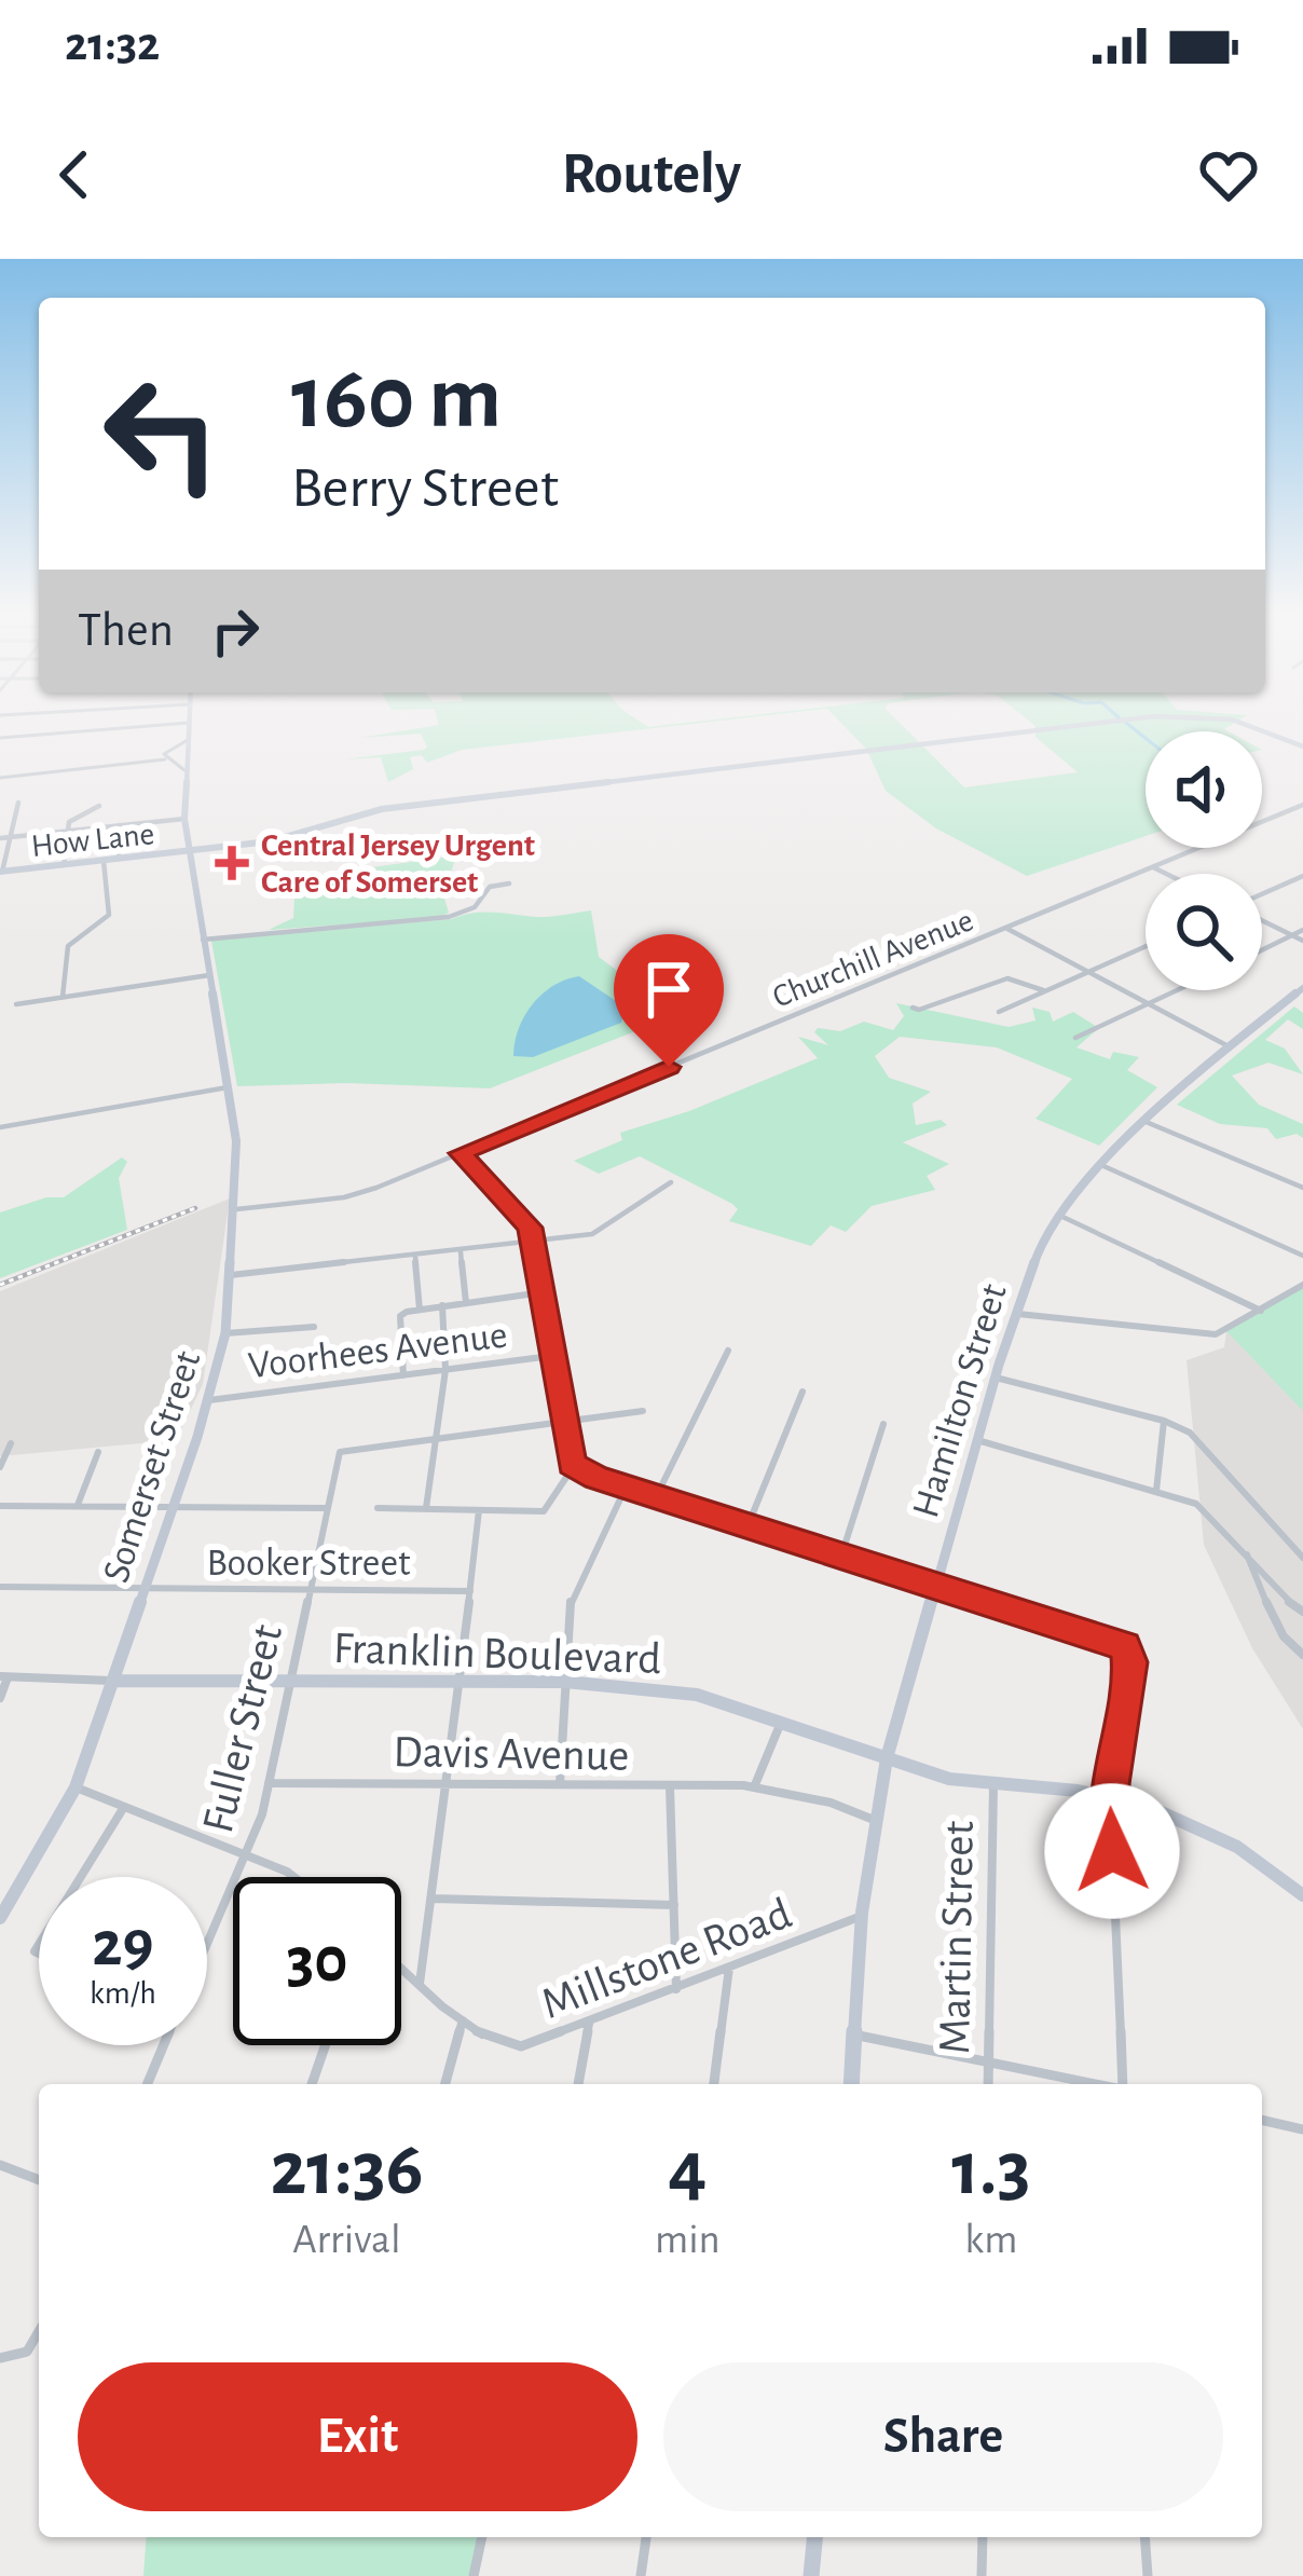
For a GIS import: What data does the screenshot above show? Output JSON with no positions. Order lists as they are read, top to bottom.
{
  "streets": {
    "main road": [
      "How Lane",
      "Hamilton Street",
      "Somerset Street",
      "Franklin Boulevard"
    ],
    "street": [
      "Churchill Avenue",
      "Voorhees Avenue",
      "Booker Street",
      "Fuller Street",
      "Davis Avenue",
      "Martin Street",
      "Millstone Road"
    ]
  },
  "crossings": [
    ["How Lane", "Somerset Street"],
    ["Churchill Avenue", "Somerset Street"],
    ["Voorhees Avenue", "Somerset Street"],
    ["Hamilton Street", "Franklin Boulevard"],
    ["Hamilton Street", "Davis Avenue"],
    ["Hamilton Street", "Millstone Road"],
    ["Somerset Street", "Booker Street"],
    ["Somerset Street", "Franklin Boulevard"],
    ["Booker Street", "Fuller Street"],
    ["Franklin Boulevard", "Fuller Street"],
    ["Franklin Boulevard", "Martin Street"],
    ["Fuller Street", "Davis Avenue"]
  ],
  "places": {
    "health": ["Central Jersey Urgent Care of Somerset"]
  },
  "page": {
    "status": "21:32",
    "header": "Routely",
    "turn": ["160 m", "Berry Street"],
    "then": "Then",
    "speed": "29 km/h",
    "limit": "30",
    "eta": [
      "21:36",
      "Arrival",
      "4",
      "min",
      "1.3",
      "km"
    ],
    "buttons": ["Exit", "Share"]
  }
}
